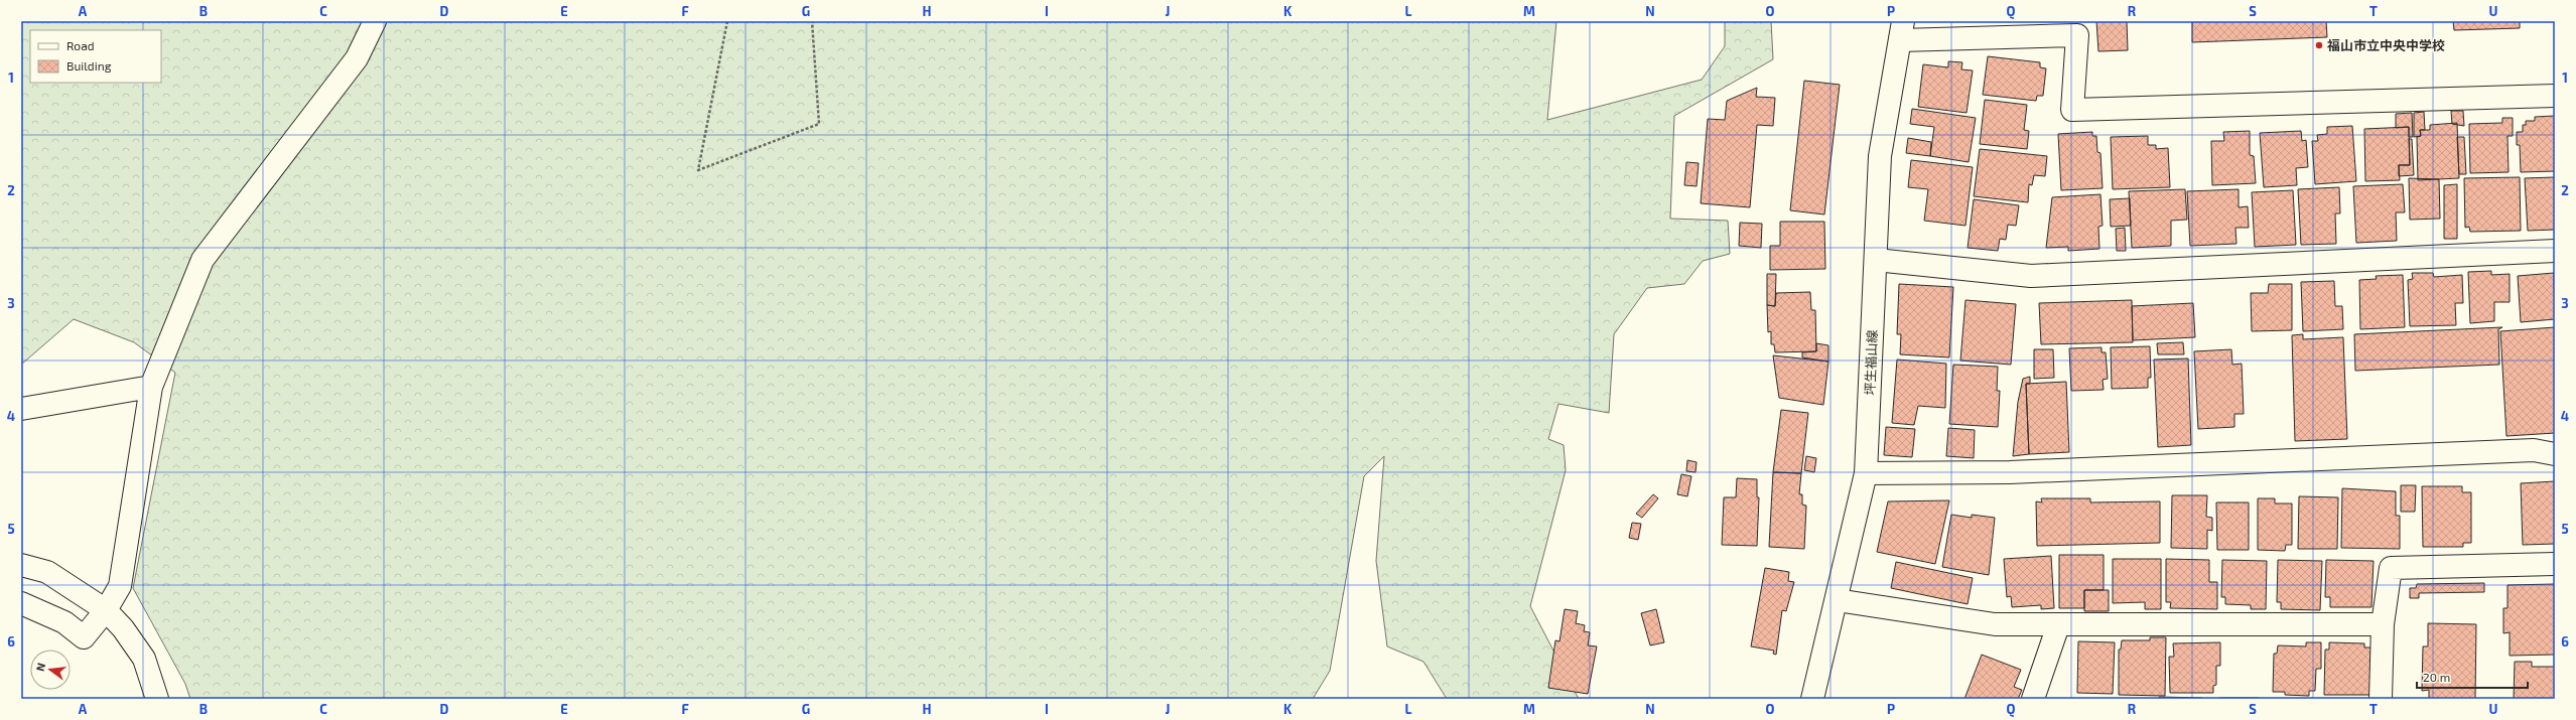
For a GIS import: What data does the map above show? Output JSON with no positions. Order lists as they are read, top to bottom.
{
  "streets": {
    "street": ["坪生福山線"]
  },
  "places": ["福山市立中央中学校"],
  "legend": ["Road", "Building"],
  "scale_bar": "20 m",
  "north": "left",
  "grid": {
    "columns": [
      "A",
      "B",
      "C",
      "D",
      "E",
      "F",
      "G",
      "H",
      "I",
      "J",
      "K",
      "L",
      "M",
      "N",
      "O",
      "P",
      "Q",
      "R",
      "S",
      "T",
      "U"
    ],
    "rows": [
      "1",
      "2",
      "3",
      "4",
      "5",
      "6"
    ]
  }
}
